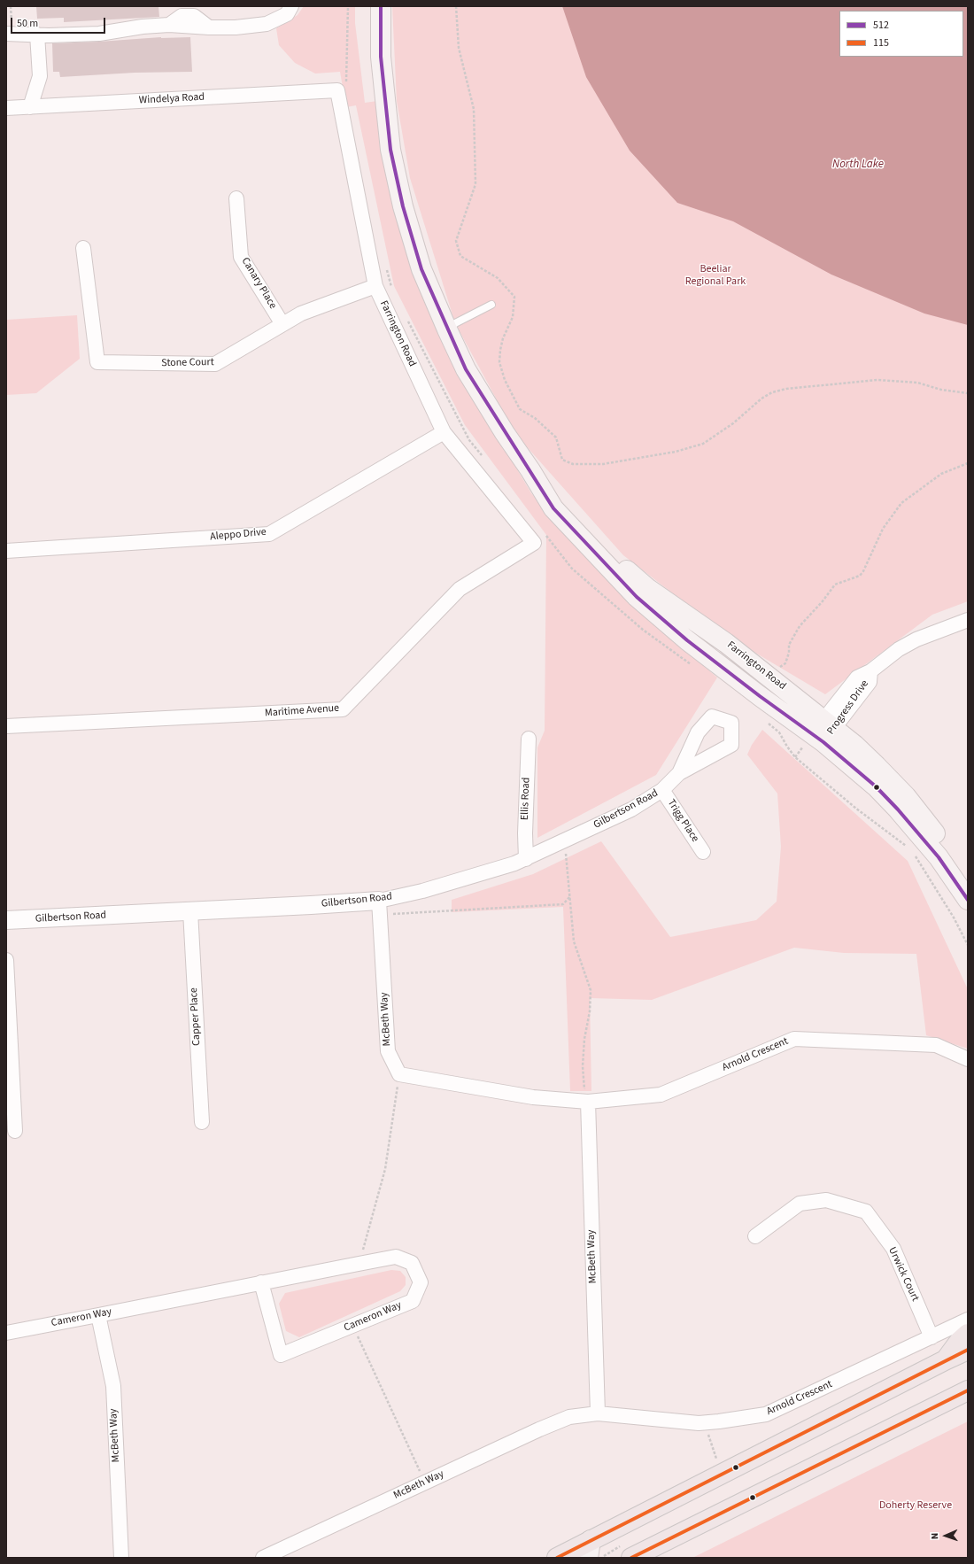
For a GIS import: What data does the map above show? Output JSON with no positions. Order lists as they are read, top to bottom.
{
  "streets": {
    "main road": ["Farrington Road"],
    "street": [
      "Windelya Road",
      "Canary Place",
      "Stone Court",
      "Aleppo Drive",
      "Progress Drive",
      "Maritime Avenue",
      "Ellis Road",
      "Gilbertson Road",
      "Trigg Place",
      "Capper Place",
      "McBeth Way",
      "Arnold Crescent",
      "Urwick Court",
      "Cameron Way"
    ]
  },
  "crossings": [
    ["Windelya Road", "Farrington Road"],
    ["Canary Place", "Stone Court"],
    ["Farrington Road", "Stone Court"],
    ["Farrington Road", "Aleppo Drive"],
    ["Farrington Road", "Progress Drive"],
    ["Farrington Road", "Maritime Avenue"],
    ["Ellis Road", "Gilbertson Road"],
    ["Gilbertson Road", "Trigg Place"],
    ["Gilbertson Road", "Capper Place"],
    ["Gilbertson Road", "McBeth Way"],
    ["McBeth Way", "Arnold Crescent"],
    ["McBeth Way", "Cameron Way"],
    ["Arnold Crescent", "Urwick Court"]
  ],
  "water": ["North Lake"],
  "parks": ["Beeliar Regional Park", "Doherty Reserve"],
  "lines": ["transit line 512", "transit line 115"],
  "legend": ["512", "115"],
  "scale_bar": "50 m",
  "north": "left"
}
